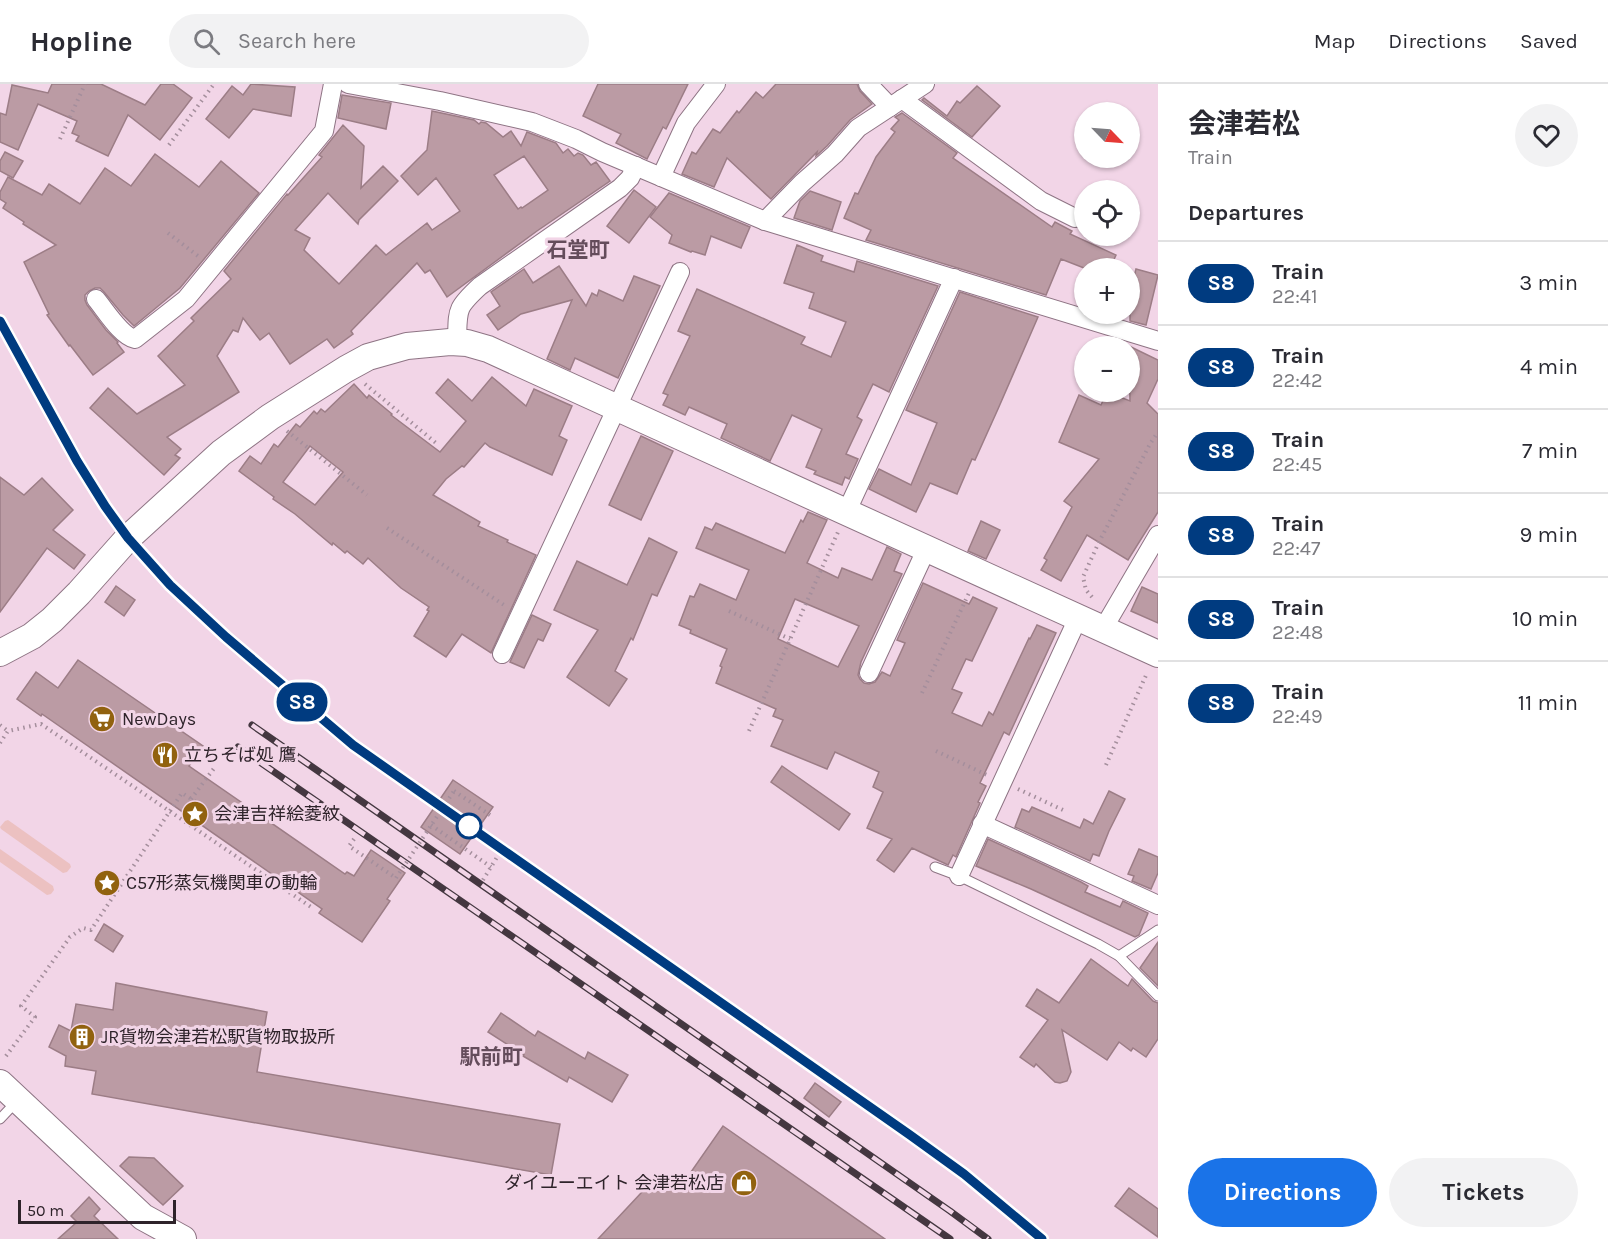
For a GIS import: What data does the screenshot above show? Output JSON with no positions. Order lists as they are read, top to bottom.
{
  "districts": ["石堂町", "駅前町"],
  "places": {
    "supermarket": ["NewDays"],
    "restaurant": ["立ちそば処 鷹"],
    "place": ["会津吉祥絵菱紋", "C57形蒸気機関車の動輪"],
    "building": ["JR貨物会津若松駅貨物取扱所"],
    "shop": ["ダイユーエイト 会津若松店"]
  },
  "scale_bar": "50 m",
  "north": "bottom right",
  "page": {
    "header": "Hopline",
    "search": "Search here",
    "nav": ["Map", "Directions", "Saved"],
    "on_map": "S8",
    "heading": [
      ["会津若松", "Train"],
      "Departures"
    ],
    "map_buttons": ["+", "−"],
    "list": [
      {
        "mark": "S8",
        "name": "Train",
        "note": "22:41",
        "value": "3 min"
      },
      {
        "mark": "S8",
        "name": "Train",
        "note": "22:42",
        "value": "4 min"
      },
      {
        "mark": "S8",
        "name": "Train",
        "note": "22:45",
        "value": "7 min"
      },
      {
        "mark": "S8",
        "name": "Train",
        "note": "22:47",
        "value": "9 min"
      },
      {
        "mark": "S8",
        "name": "Train",
        "note": "22:48",
        "value": "10 min"
      },
      {
        "mark": "S8",
        "name": "Train",
        "note": "22:49",
        "value": "11 min"
      }
    ],
    "buttons": ["Directions", "Tickets"],
    "scale": "50 m"
  }
}
